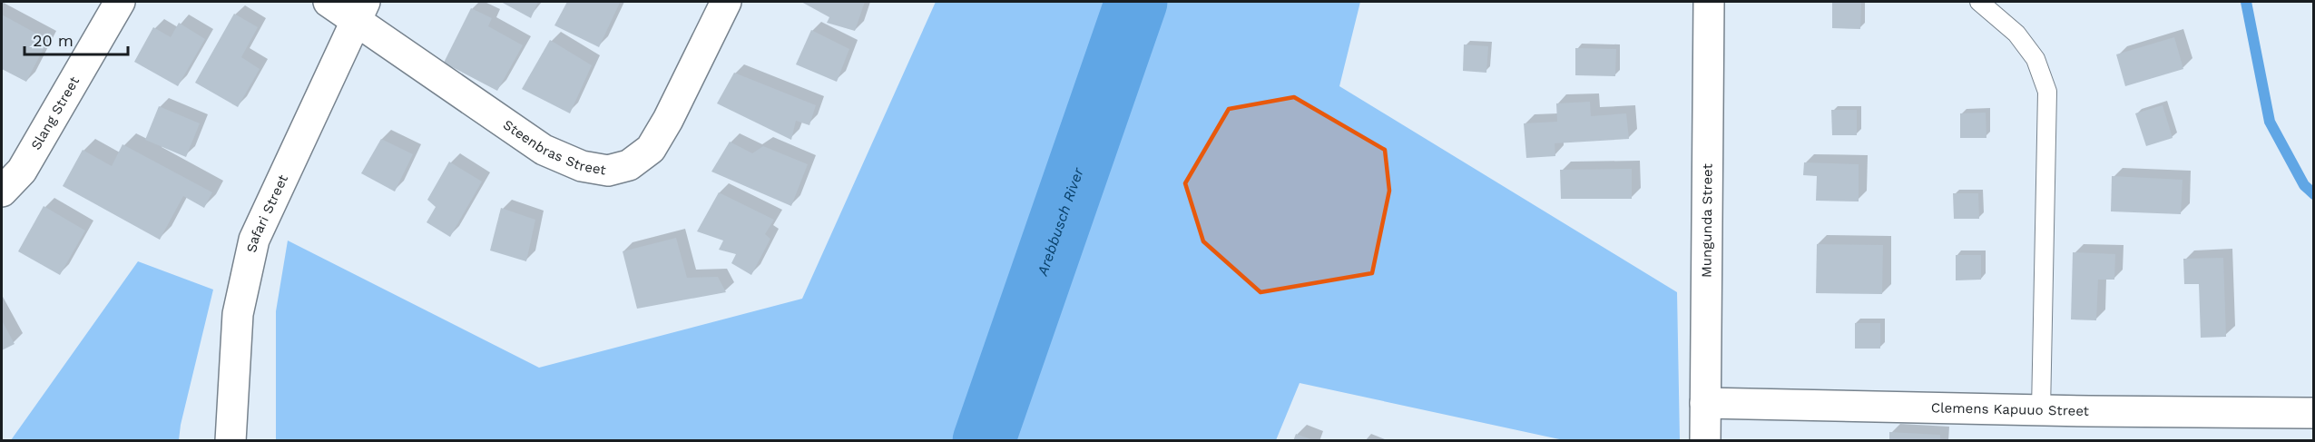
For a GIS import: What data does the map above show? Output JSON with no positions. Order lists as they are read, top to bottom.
{
  "streets": {
    "street": [
      "Slang Street",
      "Steenbras Street",
      "Safari Street",
      "Mungunda Street",
      "Clemens Kapuuo Street"
    ]
  },
  "crossings": [
    ["Steenbras Street", "Safari Street"],
    ["Mungunda Street", "Clemens Kapuuo Street"]
  ],
  "water": ["Arebbusch River"],
  "scale_bar": "20 m"
}
